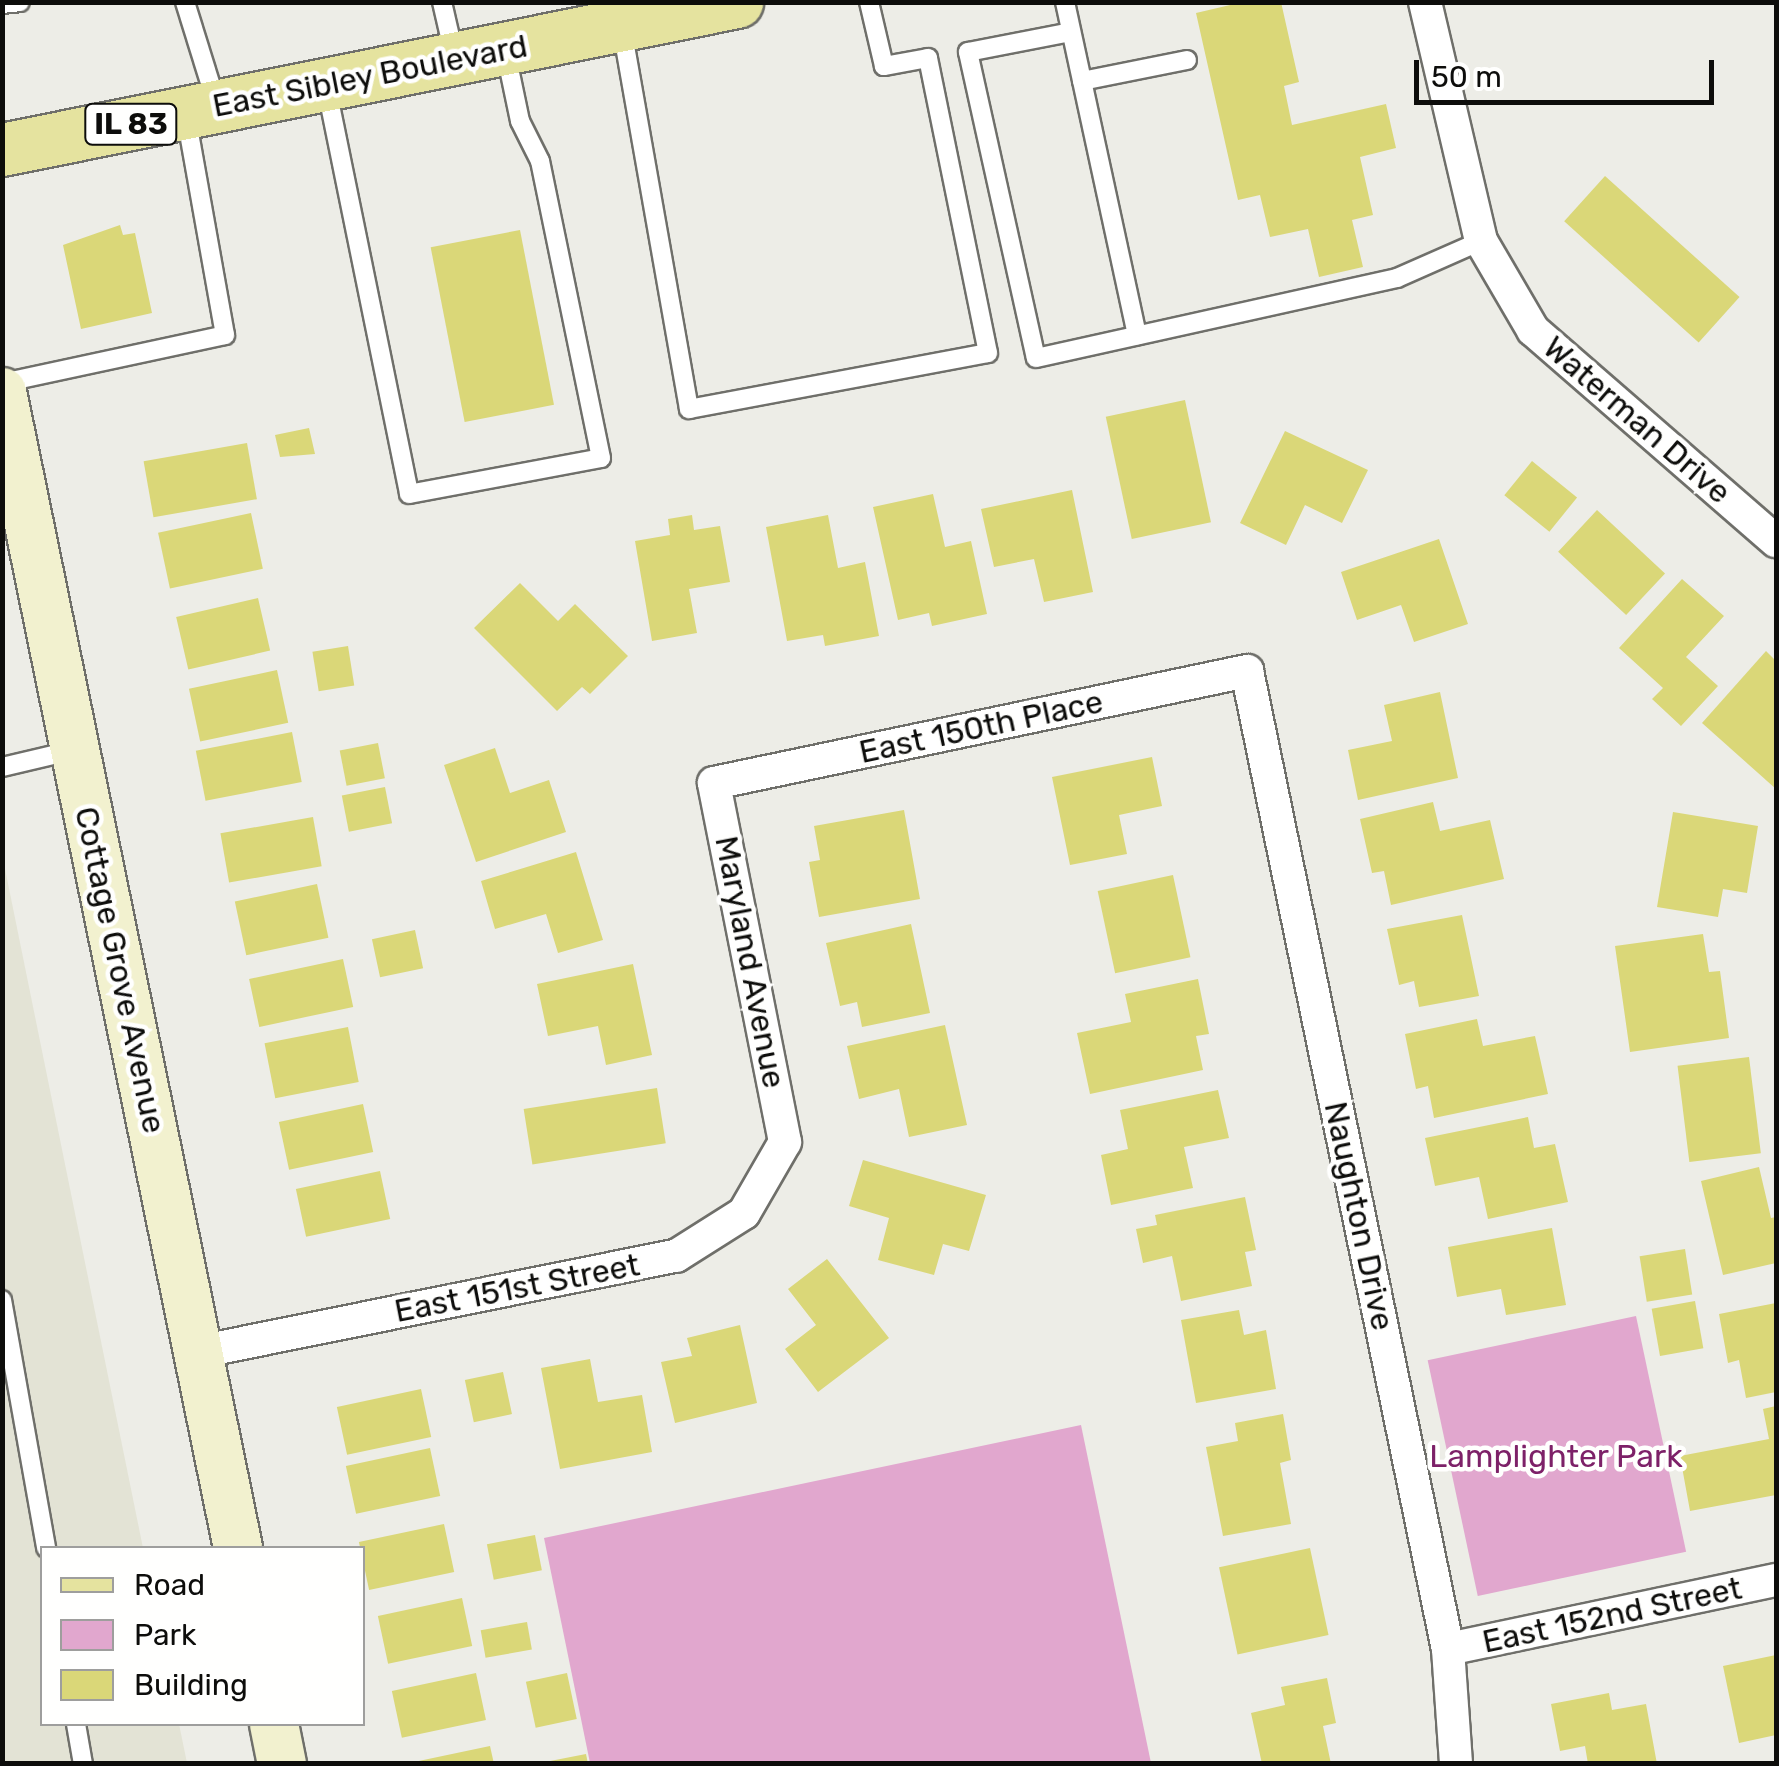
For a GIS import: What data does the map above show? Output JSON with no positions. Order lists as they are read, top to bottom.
{
  "streets": {
    "main road": ["East Sibley Boulevard", "IL 83", "Cottage Grove Avenue"],
    "street": [
      "Waterman Drive",
      "East 150th Place",
      "Maryland Avenue",
      "Naughton Drive",
      "East 151st Street",
      "East 152nd Street"
    ]
  },
  "crossings": [
    ["East 150th Place", "Maryland Avenue"],
    ["East 150th Place", "Naughton Drive"],
    ["Maryland Avenue", "East 151st Street"],
    ["Cottage Grove Avenue", "East 151st Street"],
    ["Naughton Drive", "East 152nd Street"]
  ],
  "parks": ["Lamplighter Park"],
  "legend": ["Road", "Park", "Building"],
  "scale_bar": "50 m"
}
